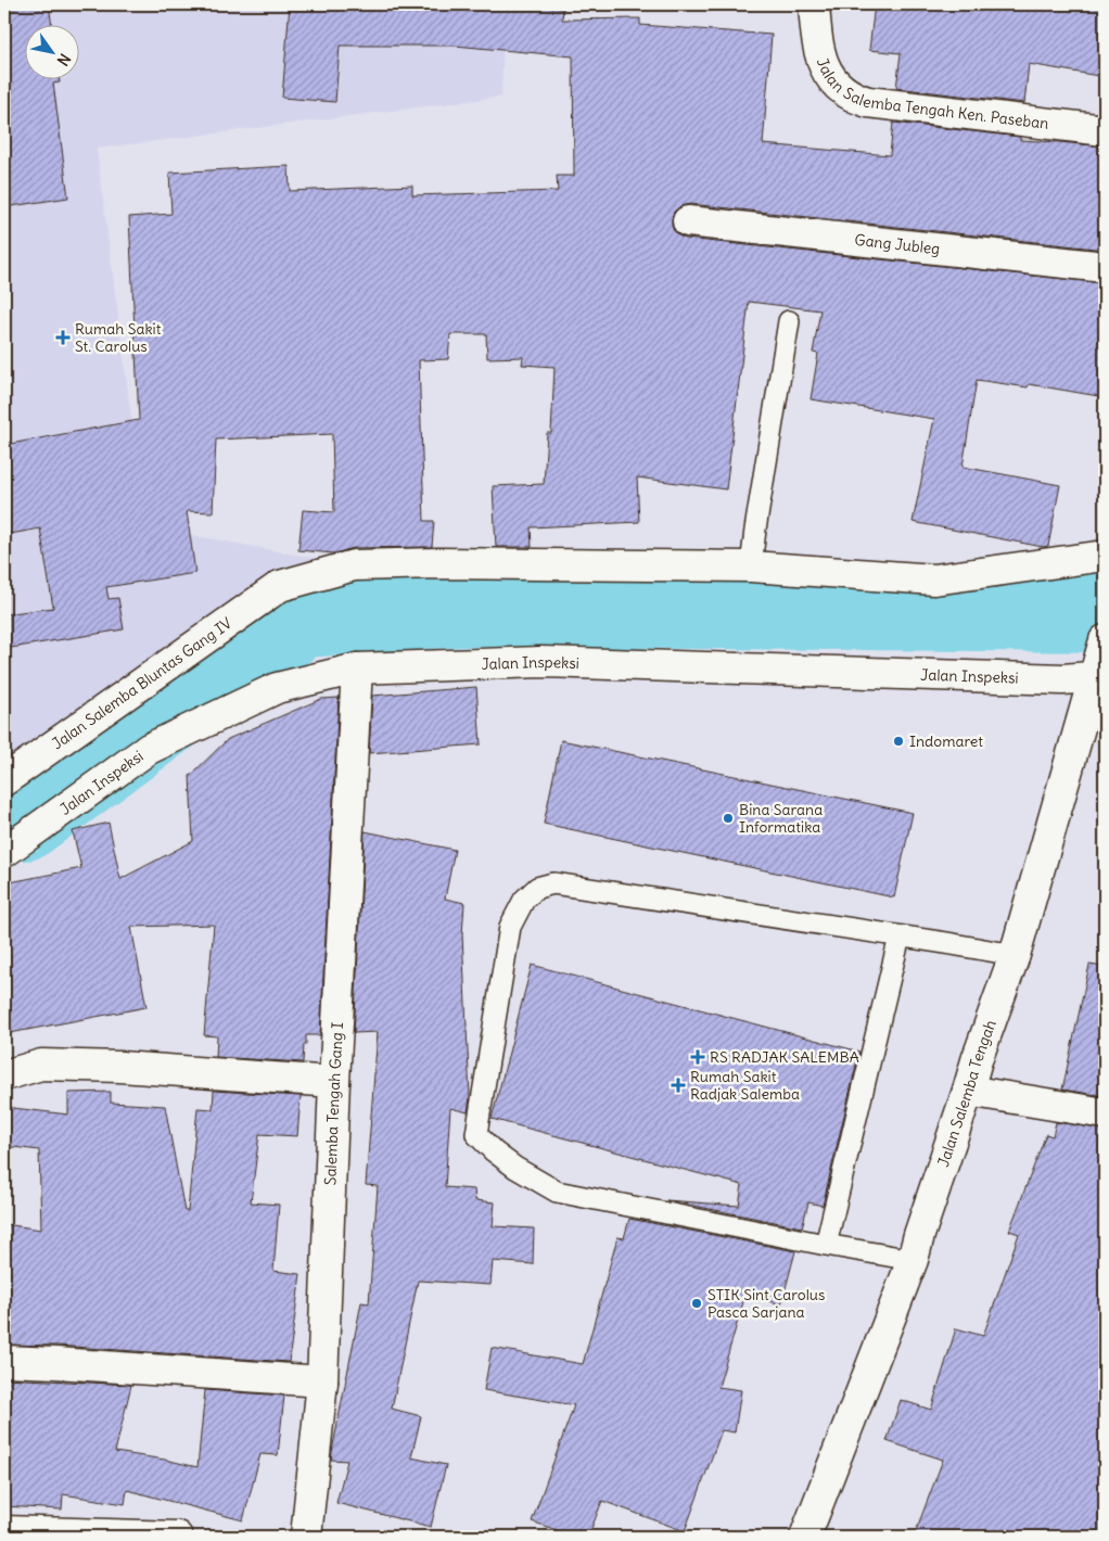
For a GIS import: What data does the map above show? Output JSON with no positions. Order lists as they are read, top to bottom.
{
  "streets": {
    "street": [
      "Jalan Salemba Tengah Ken. Paseban",
      "Gang Jubleg",
      "Jalan Inspeksi",
      "Jalan Salemba Bluntas Gang IV",
      "Jalan Salemba Tengah",
      "Salemba Tengah Gang I"
    ]
  },
  "crossings": [
    ["Jalan Inspeksi", "Jalan Salemba Tengah"],
    ["Jalan Inspeksi", "Salemba Tengah Gang I"]
  ],
  "places": {
    "health": ["Rumah Sakit St. Carolus", "RS RADJAK SALEMBA", "Rumah Sakit Radjak Salemba"],
    "other": ["Indomaret", "Bina Sarana Informatika", "STIK Sint Carolus Pasca Sarjana"]
  },
  "north": "bottom right"
}
